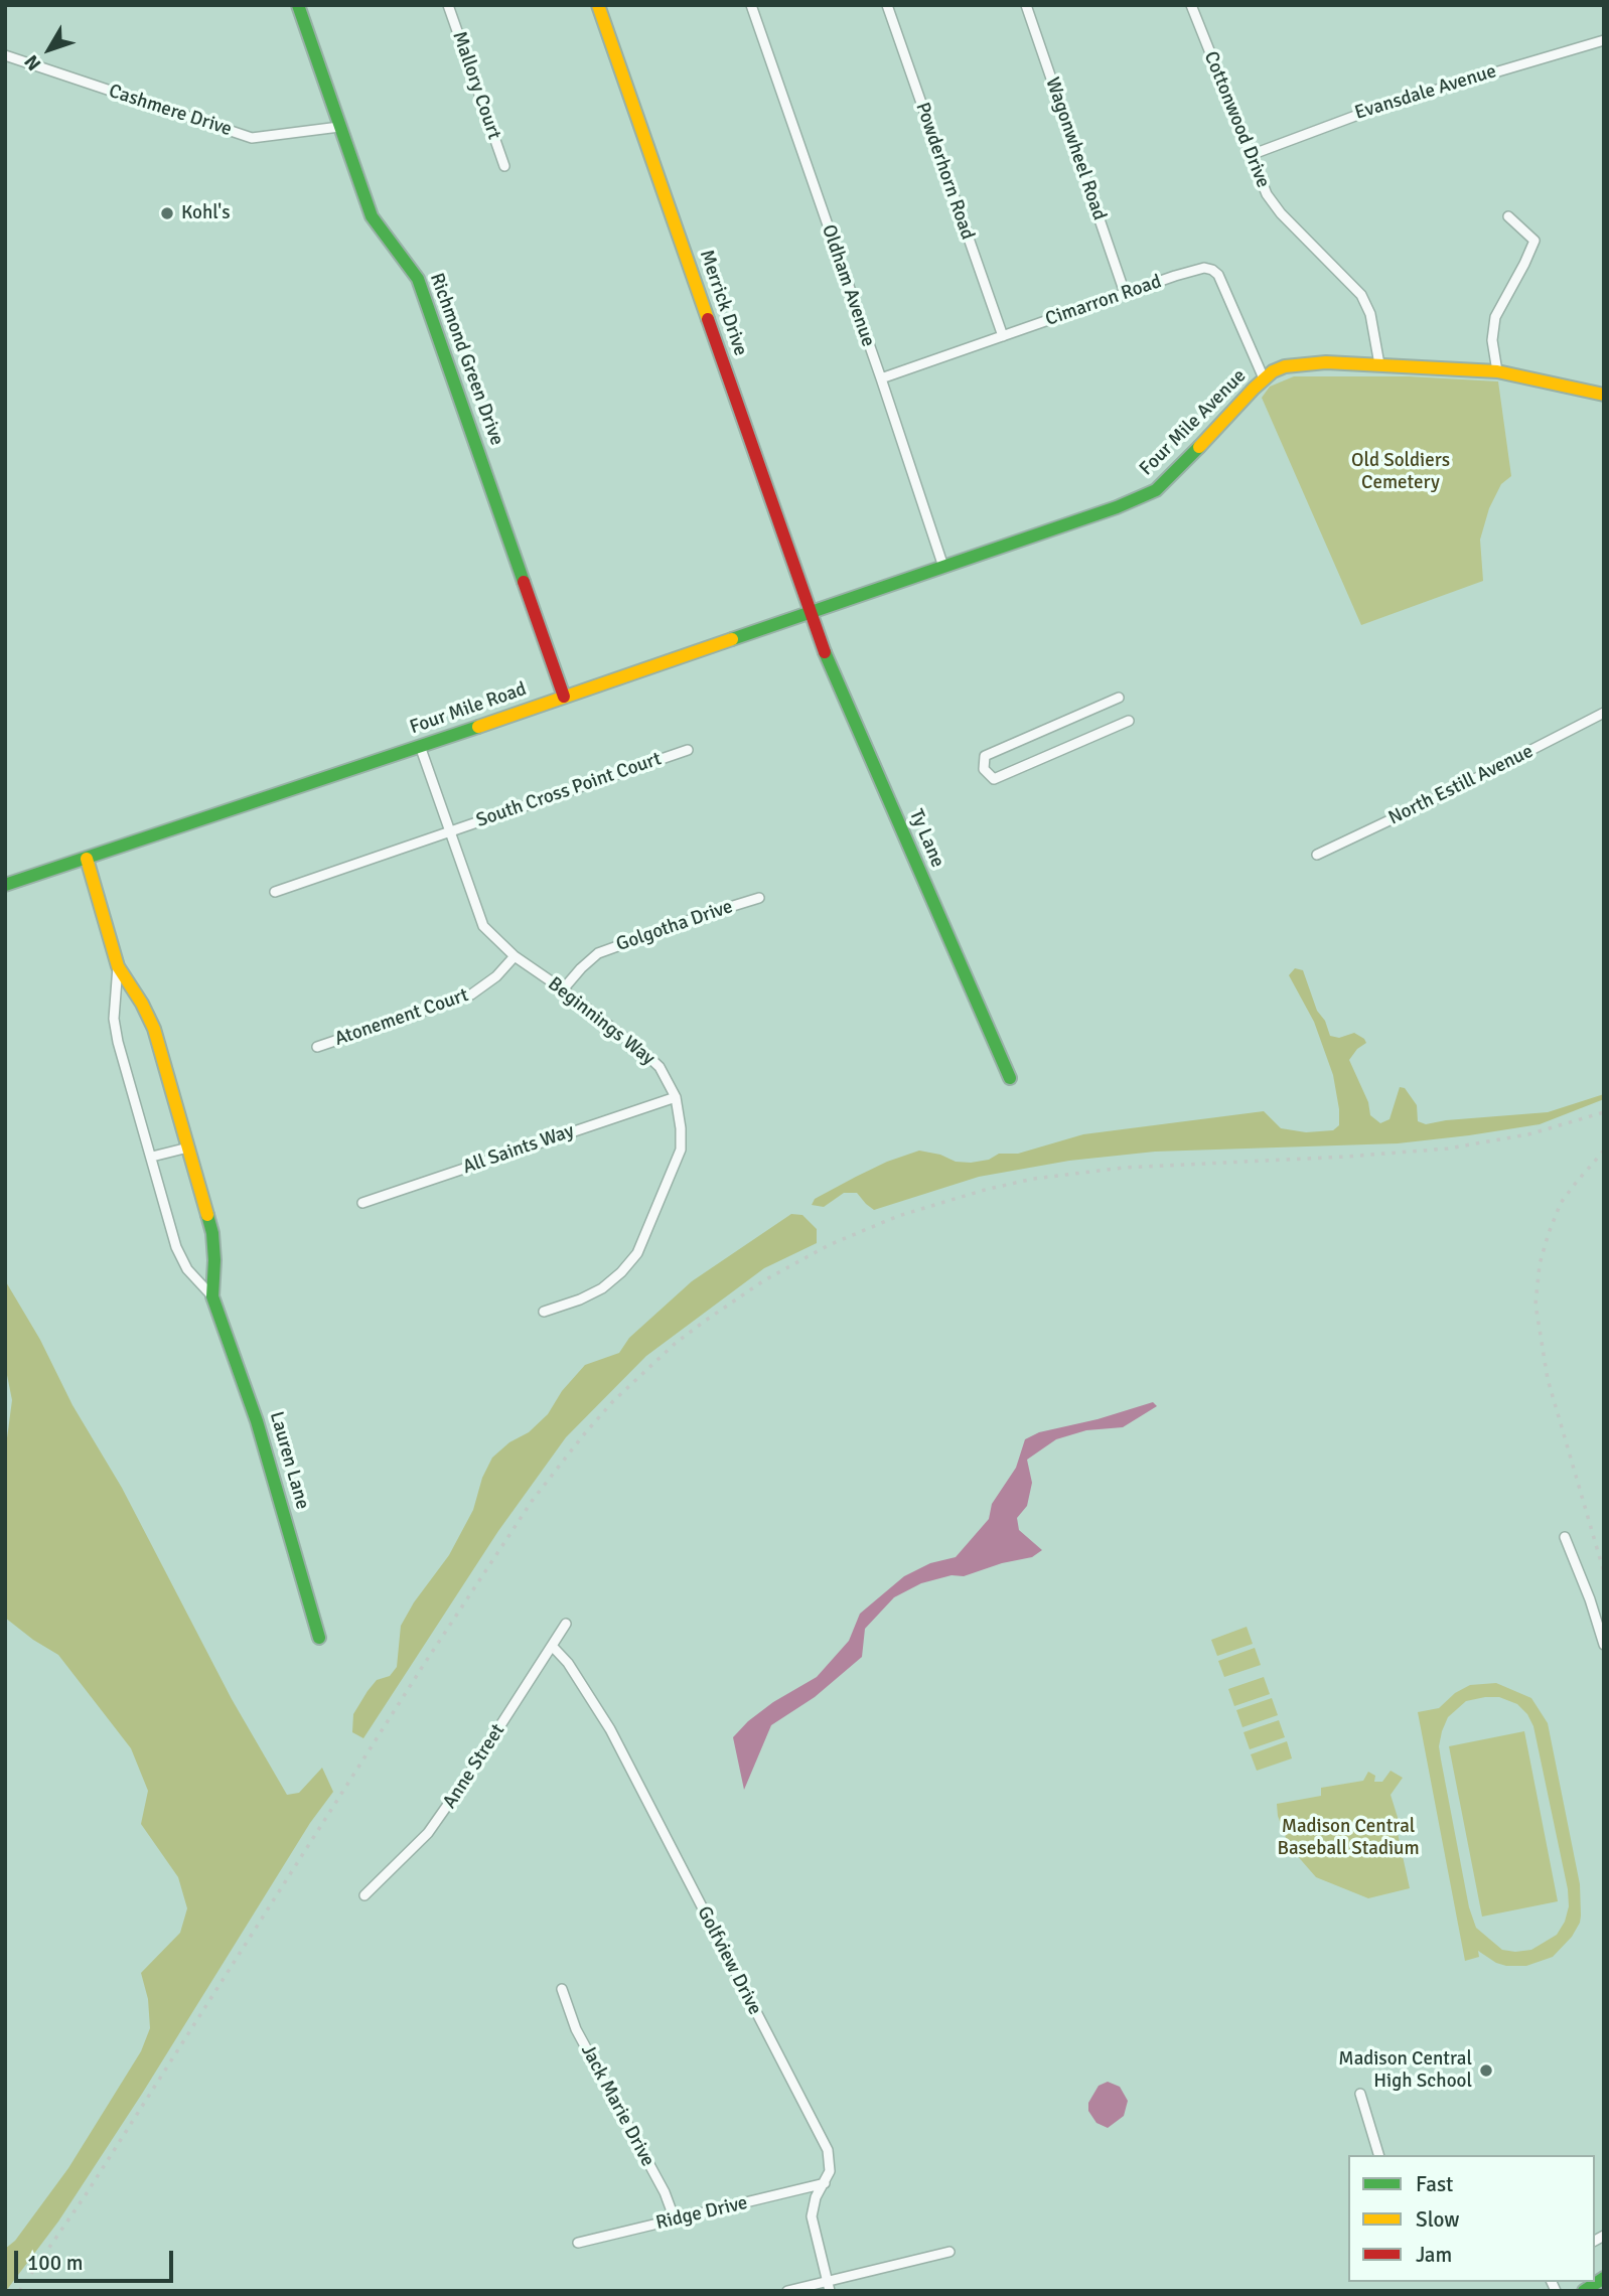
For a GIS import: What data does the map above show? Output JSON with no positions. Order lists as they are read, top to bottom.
{
  "streets": {
    "street": [
      "Mallory Court",
      "Evansdale Avenue",
      "Cashmere Drive",
      "Cottonwood Drive",
      "Wagonwheel Road",
      "Powderhorn Road",
      "Oldham Avenue",
      "Cimarron Road",
      "Merrick Drive",
      "Richmond Green Drive",
      "Four Mile Avenue",
      "Four Mile Road",
      "North Estill Avenue",
      "South Cross Point Court",
      "Ty Lane",
      "Golgotha Drive",
      "Atonement Court",
      "Beginnings Way",
      "All Saints Way",
      "Lauren Lane",
      "Anne Street",
      "Golfview Drive",
      "Jack Marie Drive",
      "Ridge Drive"
    ]
  },
  "crossings": [
    ["Evansdale Avenue", "Cottonwood Drive"],
    ["Cashmere Drive", "Richmond Green Drive"],
    ["Cottonwood Drive", "Four Mile Avenue"],
    ["Wagonwheel Road", "Cimarron Road"],
    ["Powderhorn Road", "Cimarron Road"],
    ["Oldham Avenue", "Cimarron Road"],
    ["Oldham Avenue", "Four Mile Avenue"],
    ["Oldham Avenue", "Four Mile Road"],
    ["Cimarron Road", "Four Mile Avenue"],
    ["Merrick Drive", "Four Mile Road"],
    ["Merrick Drive", "Ty Lane"],
    ["Richmond Green Drive", "Four Mile Road"],
    ["Four Mile Avenue", "Four Mile Road"],
    ["Four Mile Road", "Ty Lane"],
    ["Four Mile Road", "Beginnings Way"],
    ["Four Mile Road", "Lauren Lane"],
    ["South Cross Point Court", "Beginnings Way"],
    ["Golgotha Drive", "Beginnings Way"],
    ["Atonement Court", "Beginnings Way"],
    ["Beginnings Way", "All Saints Way"],
    ["Anne Street", "Golfview Drive"],
    ["Golfview Drive", "Ridge Drive"],
    ["Jack Marie Drive", "Ridge Drive"]
  ],
  "parks": ["Old Soldiers Cemetery", "Madison Central Baseball Stadium"],
  "places": ["Kohl's", "Madison Central High School"],
  "legend": ["Fast", "Slow", "Jam"],
  "scale_bar": "100 m",
  "north": "bottom left"
}
